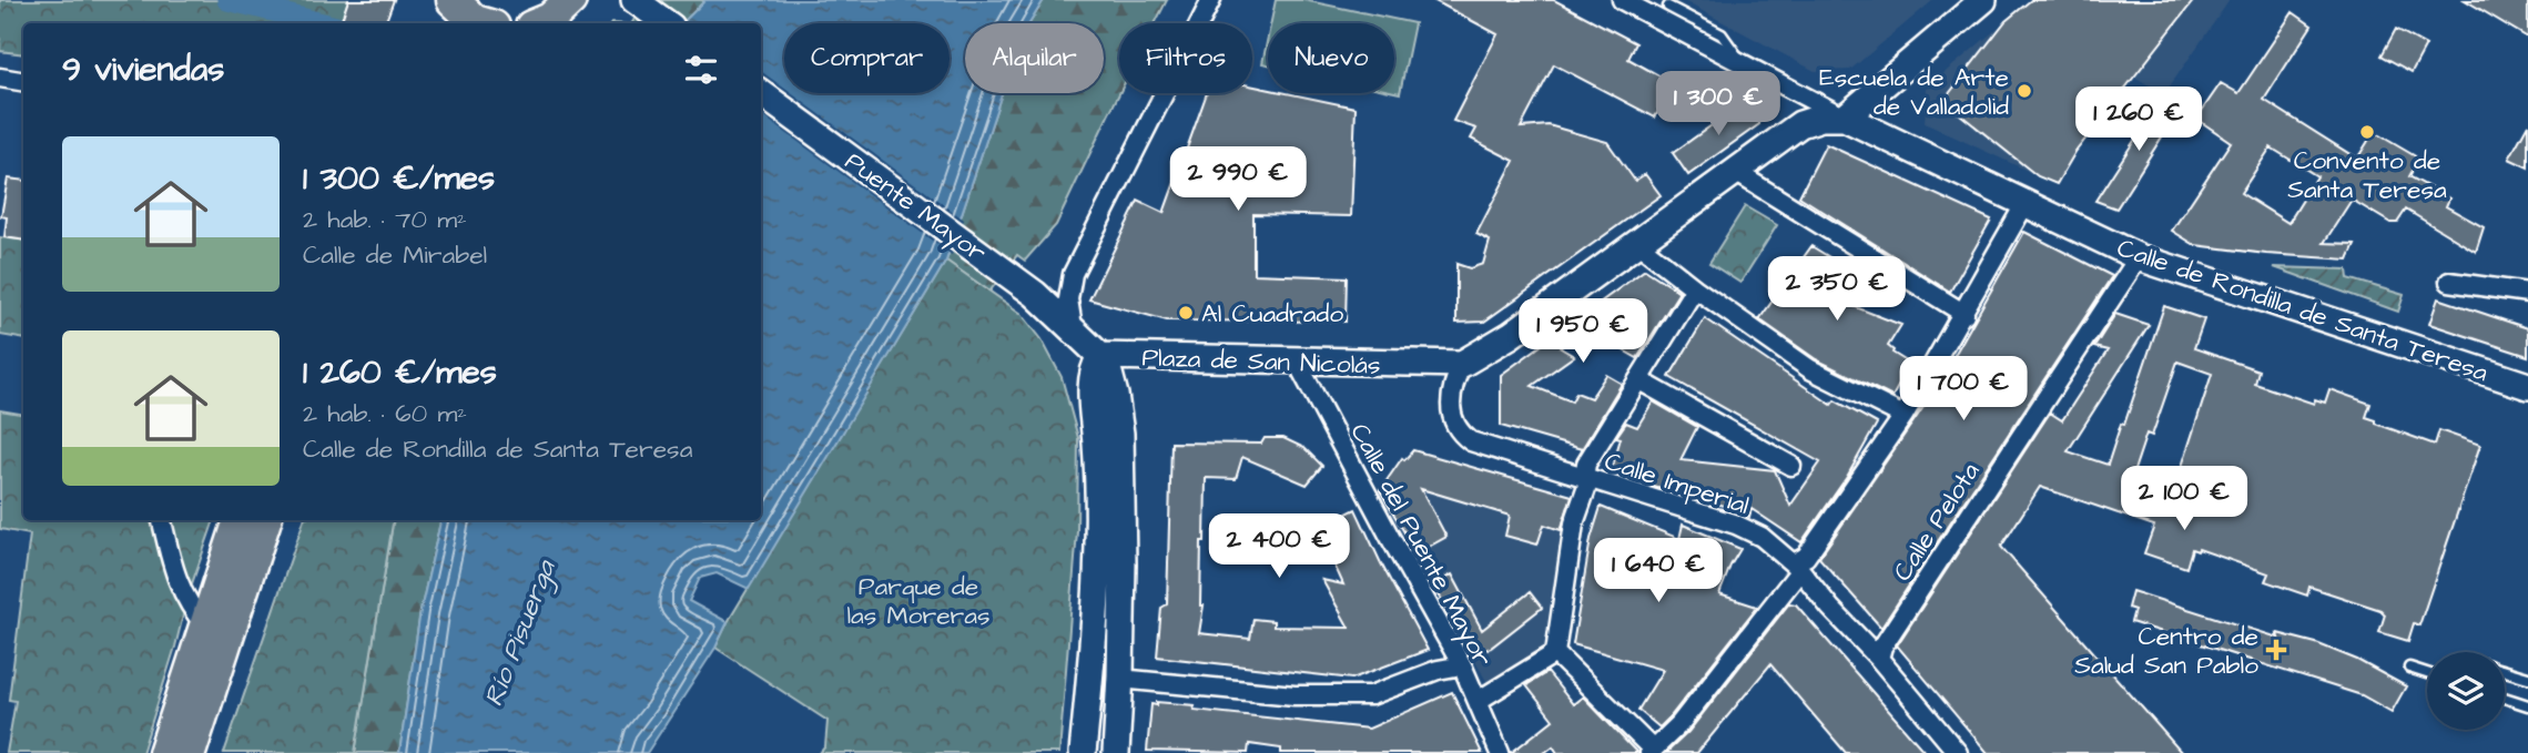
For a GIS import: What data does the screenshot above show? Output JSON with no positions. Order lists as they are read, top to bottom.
{
  "streets": {
    "main road": ["Puente Mayor", "Calle de Rondilla de Santa Teresa", "Plaza de San Nicolás"],
    "street": ["Calle Imperial", "Calle Pelota", "Calle del Puente Mayor"]
  },
  "crossings": [
    ["Calle de Rondilla de Santa Teresa", "Calle Pelota"],
    ["Plaza de San Nicolás", "Calle Imperial"],
    ["Plaza de San Nicolás", "Calle del Puente Mayor"],
    ["Calle Imperial", "Calle Pelota"]
  ],
  "water": ["Río Pisuerga"],
  "parks": ["Parque de las Moreras"],
  "places": {
    "other": ["Escuela de Arte de Valladolid", "Convento de Santa Teresa", "Al Cuadrado"],
    "health": ["Centro de Salud San Pablo"]
  },
  "page": {
    "chip": [
      "Comprar",
      "Alquilar",
      "Filtros",
      "Nuevo"
    ],
    "heading": "9 viviendas",
    "price": [
      "1 300 €",
      "1 260 €",
      "2 990 €",
      "2 350 €",
      "1 950 €",
      "1 700 €",
      "2 100 €",
      "2 400 €",
      "1 640 €"
    ],
    "list": [
      {
        "name": "1 300 €/mes",
        "note": "2 hab. · 70 m² · Calle de Mirabel"
      },
      {
        "name": "1 260 €/mes",
        "note": "2 hab. · 60 m² · Calle de Rondilla de Santa Teresa"
      }
    ]
  }
}
